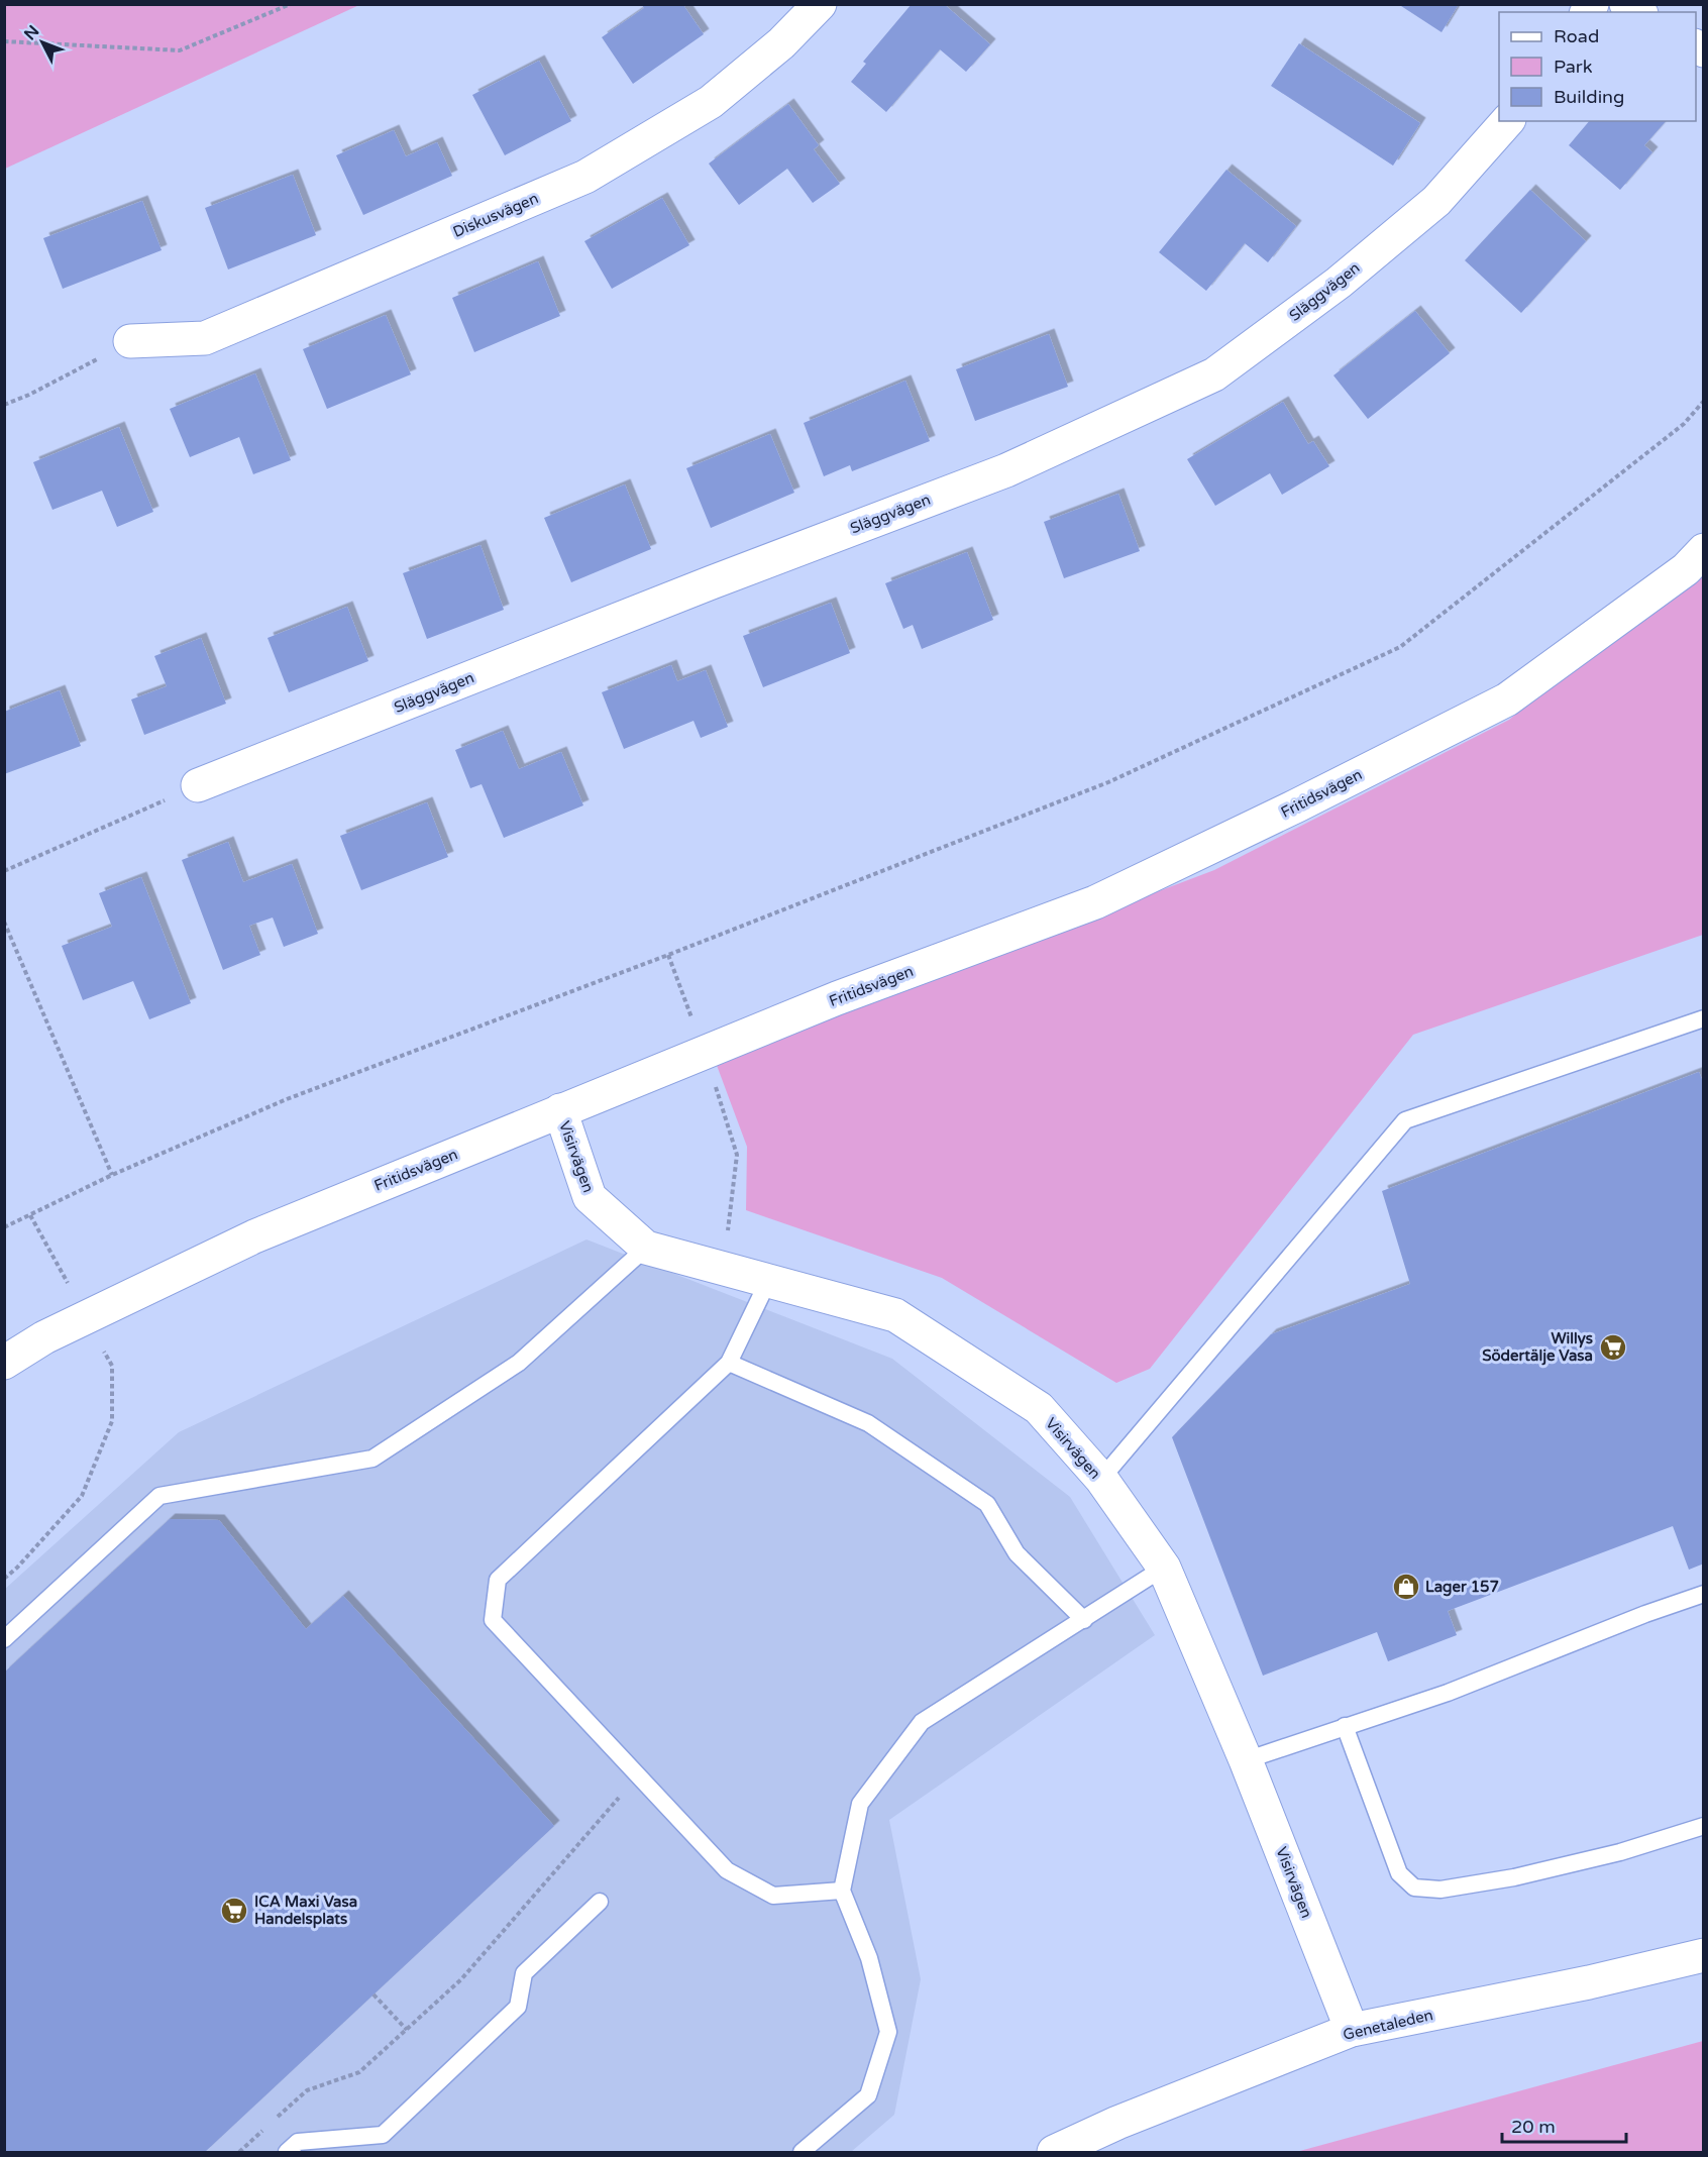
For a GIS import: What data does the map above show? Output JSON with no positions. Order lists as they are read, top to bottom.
{
  "streets": {
    "street": [
      "Diskusvägen",
      "Släggvägen",
      "Fritidsvägen",
      "Visirvägen",
      "Genetaleden"
    ]
  },
  "crossings": [
    ["Fritidsvägen", "Visirvägen"],
    ["Visirvägen", "Genetaleden"]
  ],
  "places": {
    "supermarket": ["Willys Södertälje Vasa", "ICA Maxi Vasa Handelsplats"],
    "shop": ["Lager 157"]
  },
  "legend": ["Road", "Park", "Building"],
  "scale_bar": "20 m",
  "north": "top left"
}
